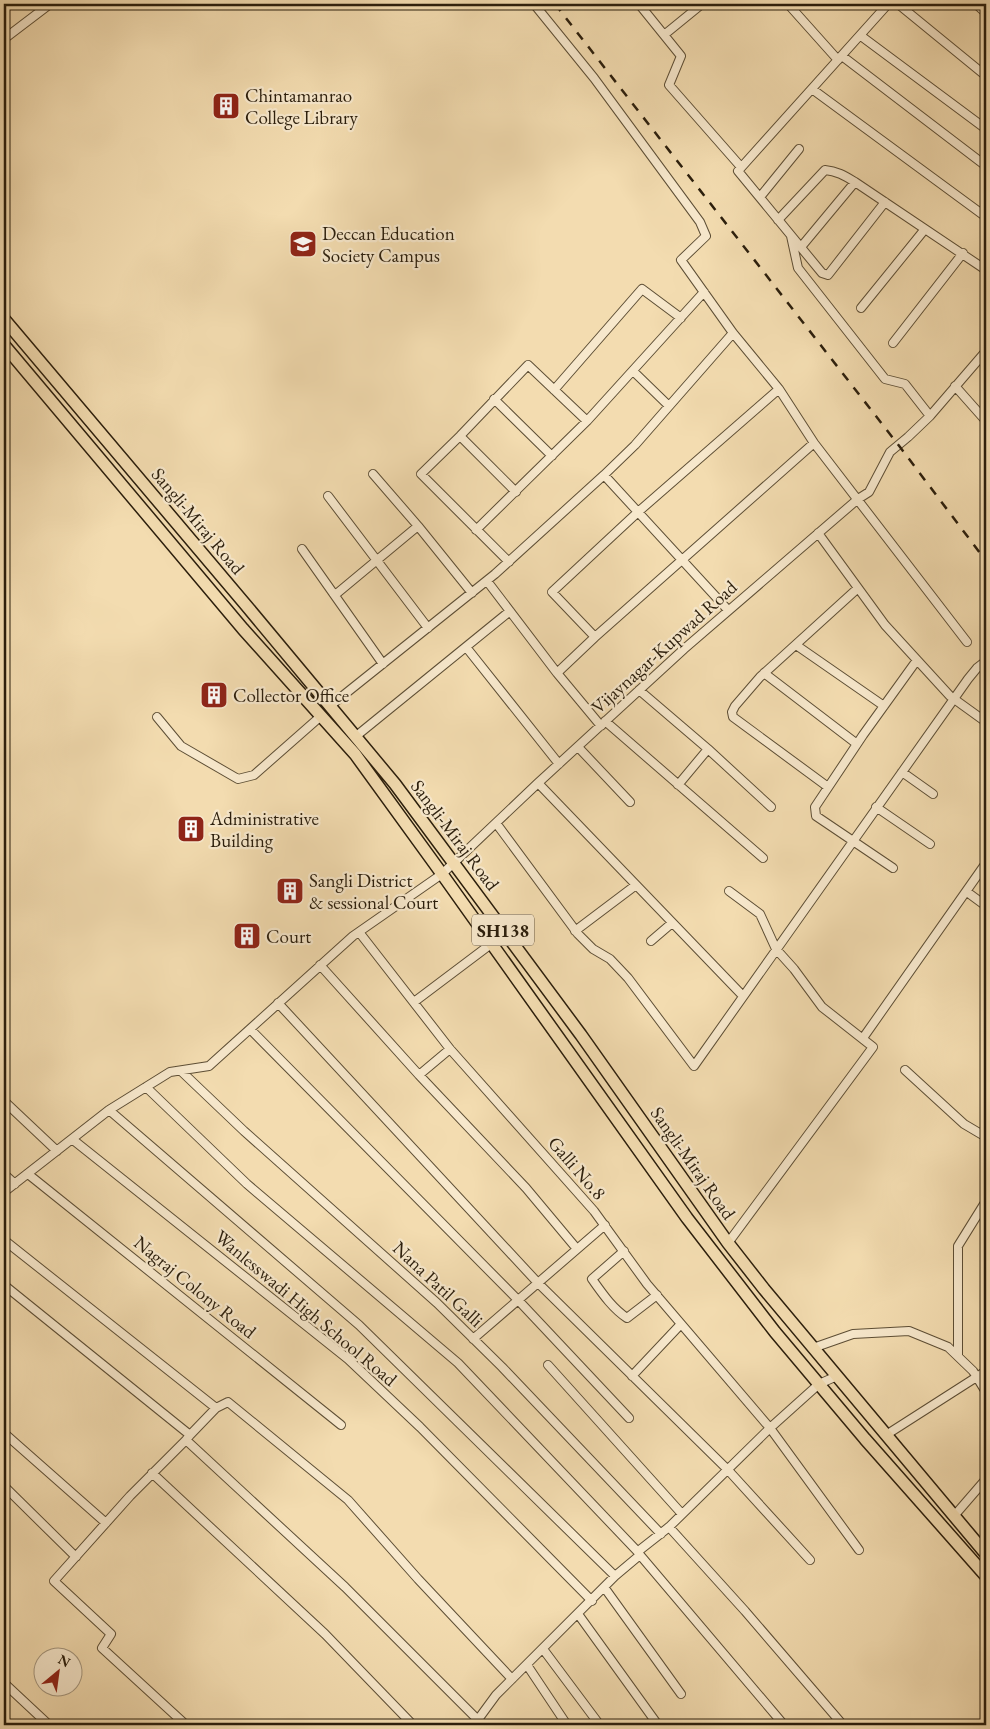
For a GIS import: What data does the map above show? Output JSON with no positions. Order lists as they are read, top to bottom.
{
  "streets": {
    "highway": ["Sangli-Miraj Road", "SH138"],
    "street": [
      "Vijaynagar-Kupwad Road",
      "Galli No.8",
      "Nana Patil Galli",
      "Nagraj Colony Road",
      "Wanlesswadi High School Road"
    ]
  },
  "crossings": [
    ["Sangli-Miraj Road", "Vijaynagar-Kupwad Road"],
    ["Vijaynagar-Kupwad Road", "Galli No.8"],
    ["Vijaynagar-Kupwad Road", "Nana Patil Galli"],
    ["Vijaynagar-Kupwad Road", "Nagraj Colony Road"],
    ["Vijaynagar-Kupwad Road", "Wanlesswadi High School Road"]
  ],
  "places": {
    "building": [
      "Chintamanrao College Library",
      "Collector Office",
      "Administrative Building",
      "Sangli District & sessional Court",
      "Court"
    ],
    "school or university": ["Deccan Education Society Campus"]
  },
  "north": "top right"
}
